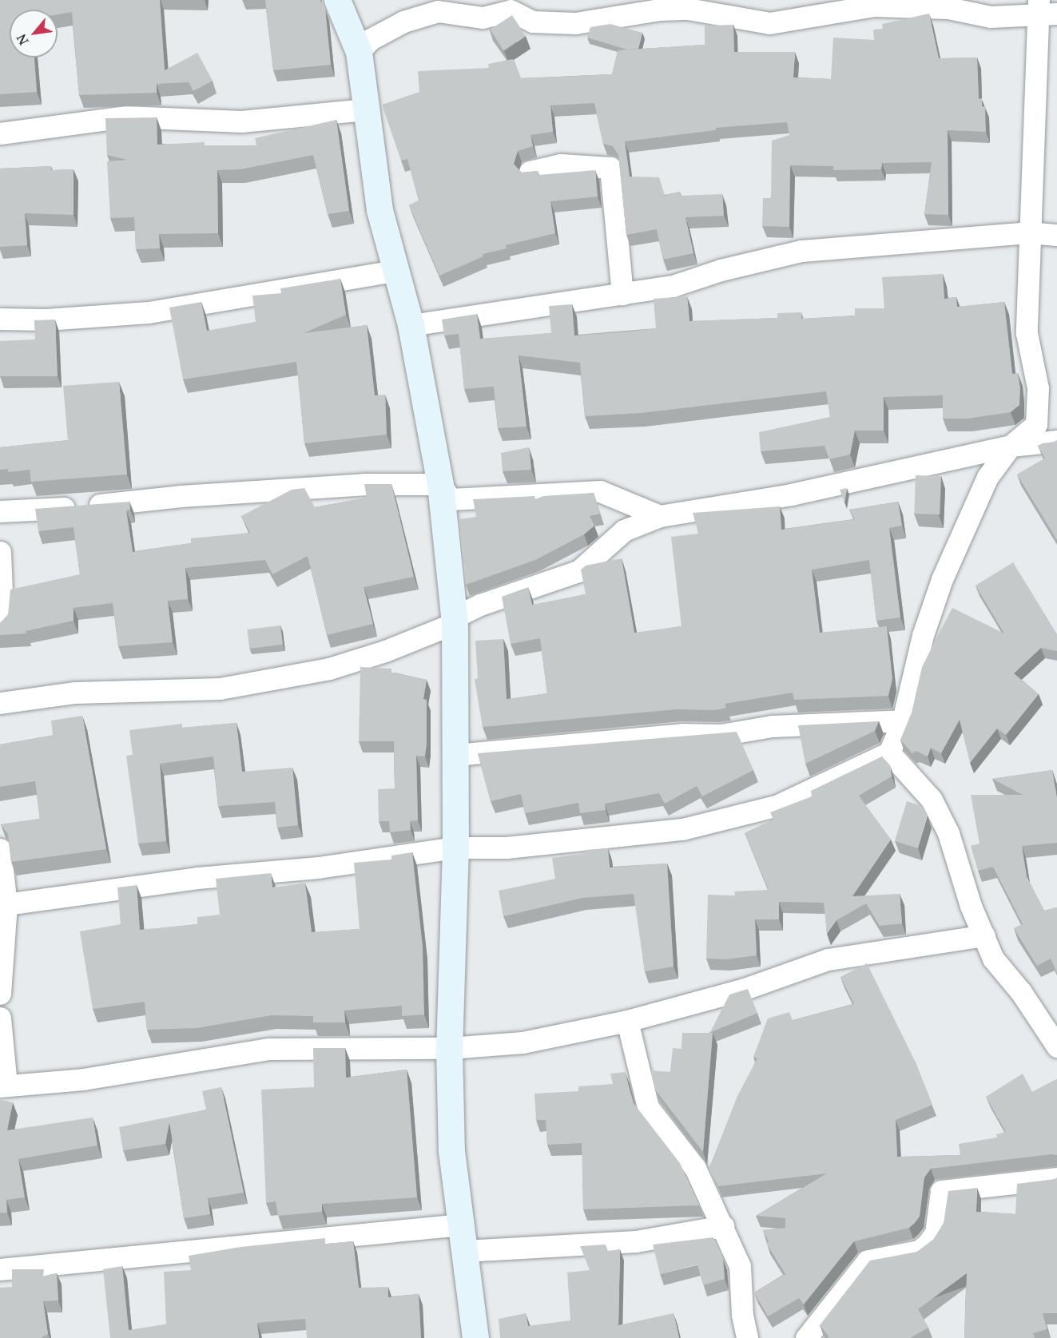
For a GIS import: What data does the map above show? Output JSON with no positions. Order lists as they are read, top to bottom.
{
  "north": "bottom left"
}
